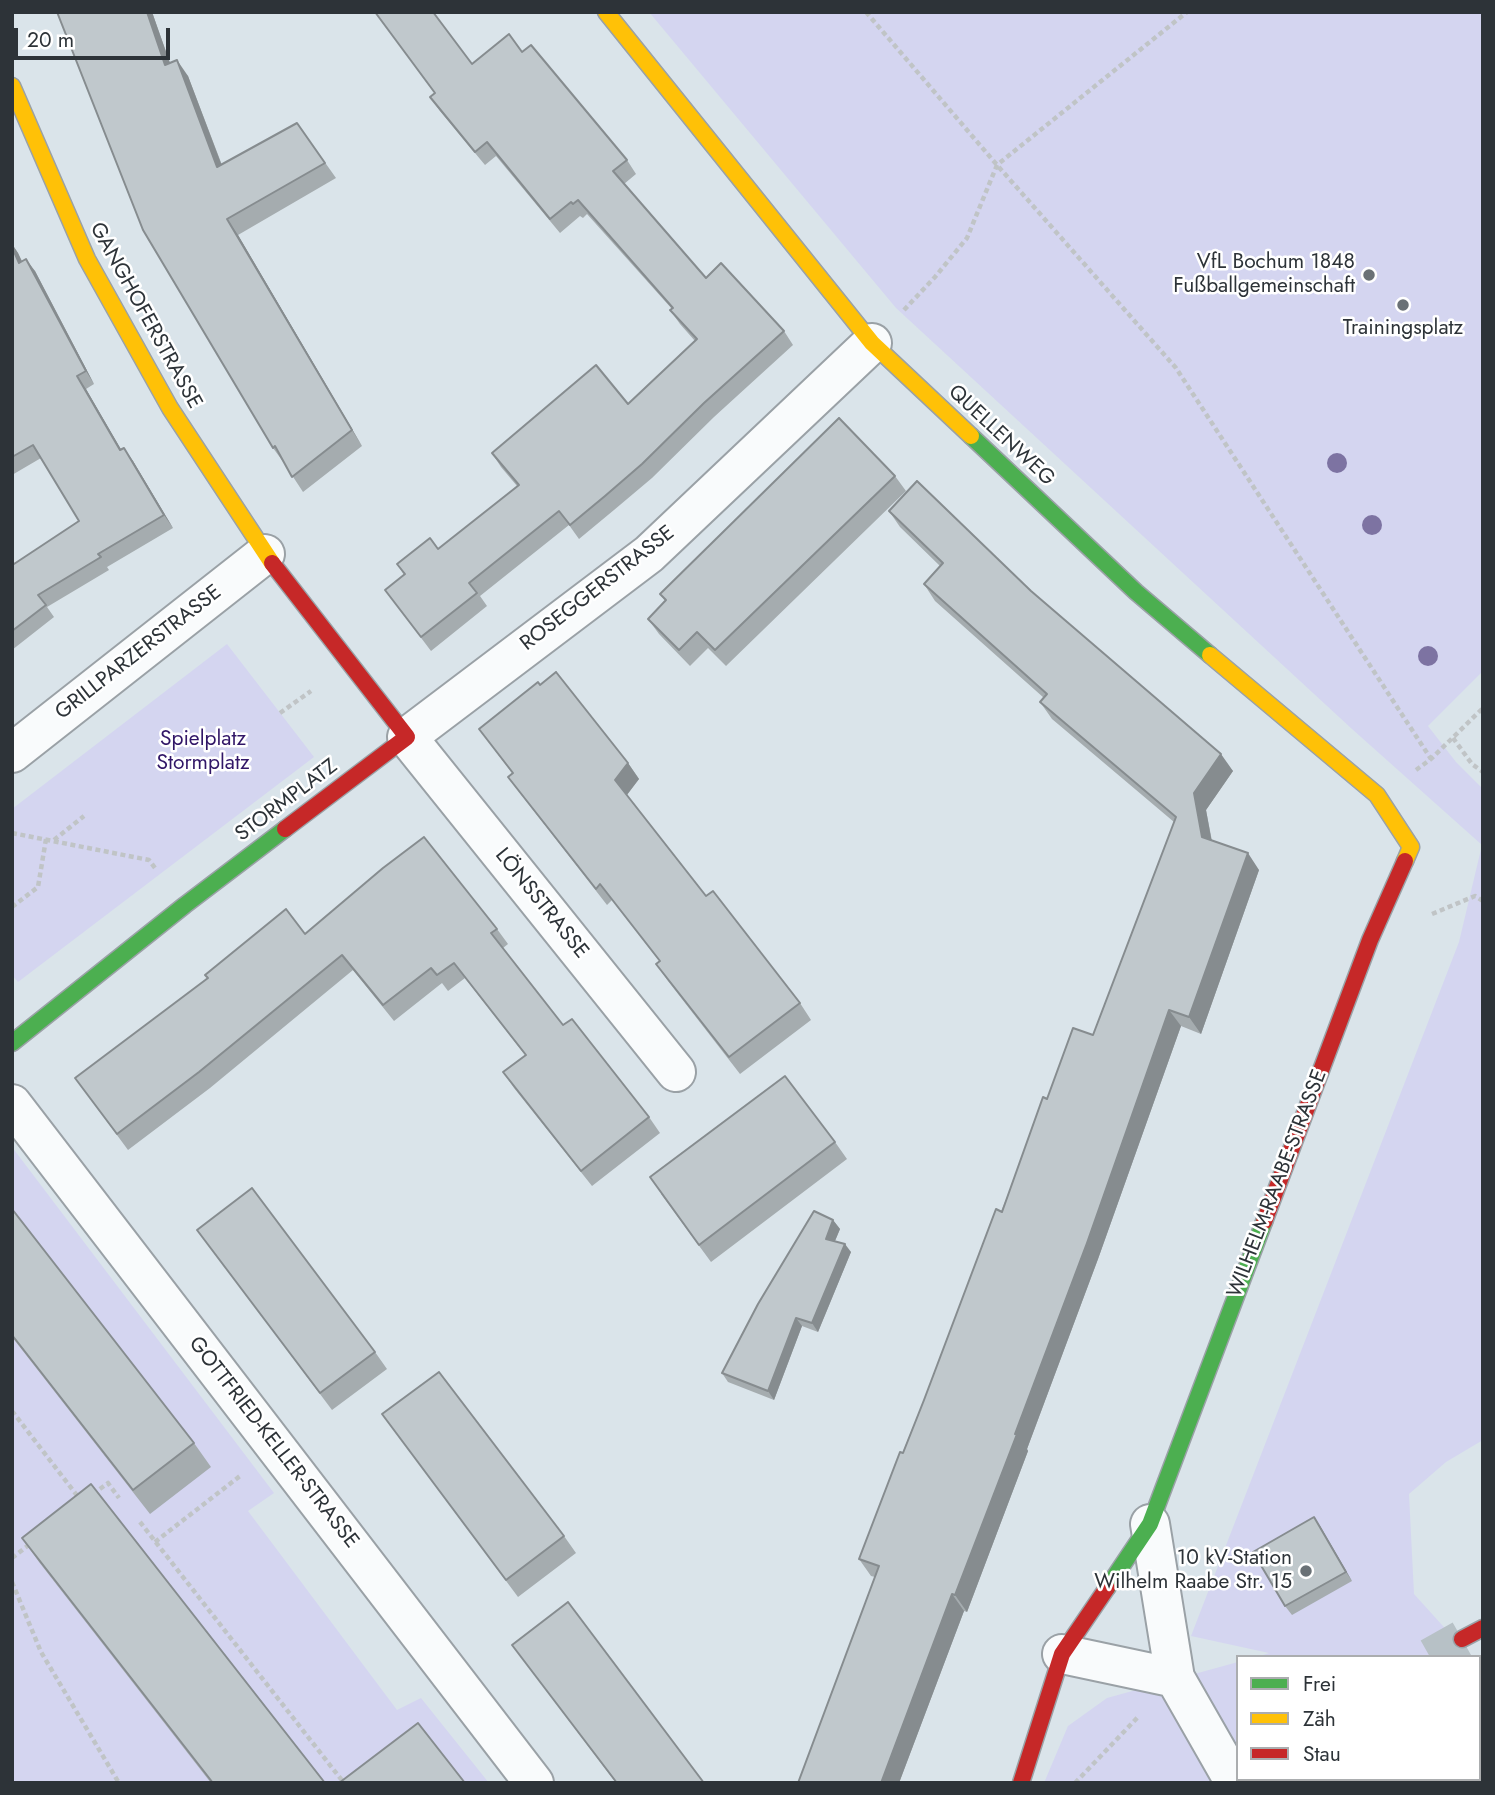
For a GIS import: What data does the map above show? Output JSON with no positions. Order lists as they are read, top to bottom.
{
  "streets": {
    "main road": [
      "GANGHOFERSTRASSE",
      "QUELLENWEG",
      "STORMPLATZ",
      "WILHELM-RAABE-STRASSE"
    ],
    "street": [
      "ROSEGGERSTRASSE",
      "GRILLPARZERSTRASSE",
      "LÖNSSTRASSE",
      "GOTTFRIED-KELLER-STRASSE"
    ]
  },
  "crossings": [
    ["GANGHOFERSTRASSE", "GRILLPARZERSTRASSE"],
    ["QUELLENWEG", "ROSEGGERSTRASSE"],
    ["QUELLENWEG", "WILHELM-RAABE-STRASSE"],
    ["ROSEGGERSTRASSE", "STORMPLATZ"],
    ["ROSEGGERSTRASSE", "LÖNSSTRASSE"],
    ["STORMPLATZ", "LÖNSSTRASSE"]
  ],
  "parks": ["Spielplatz Stormplatz"],
  "places": ["VfL Bochum 1848 Fußballgemeinschaft", "Trainingsplatz", "10 kV-Station Wilhelm Raabe Str. 15"],
  "legend": ["Frei", "Zäh", "Stau"],
  "scale_bar": "20 m"
}
